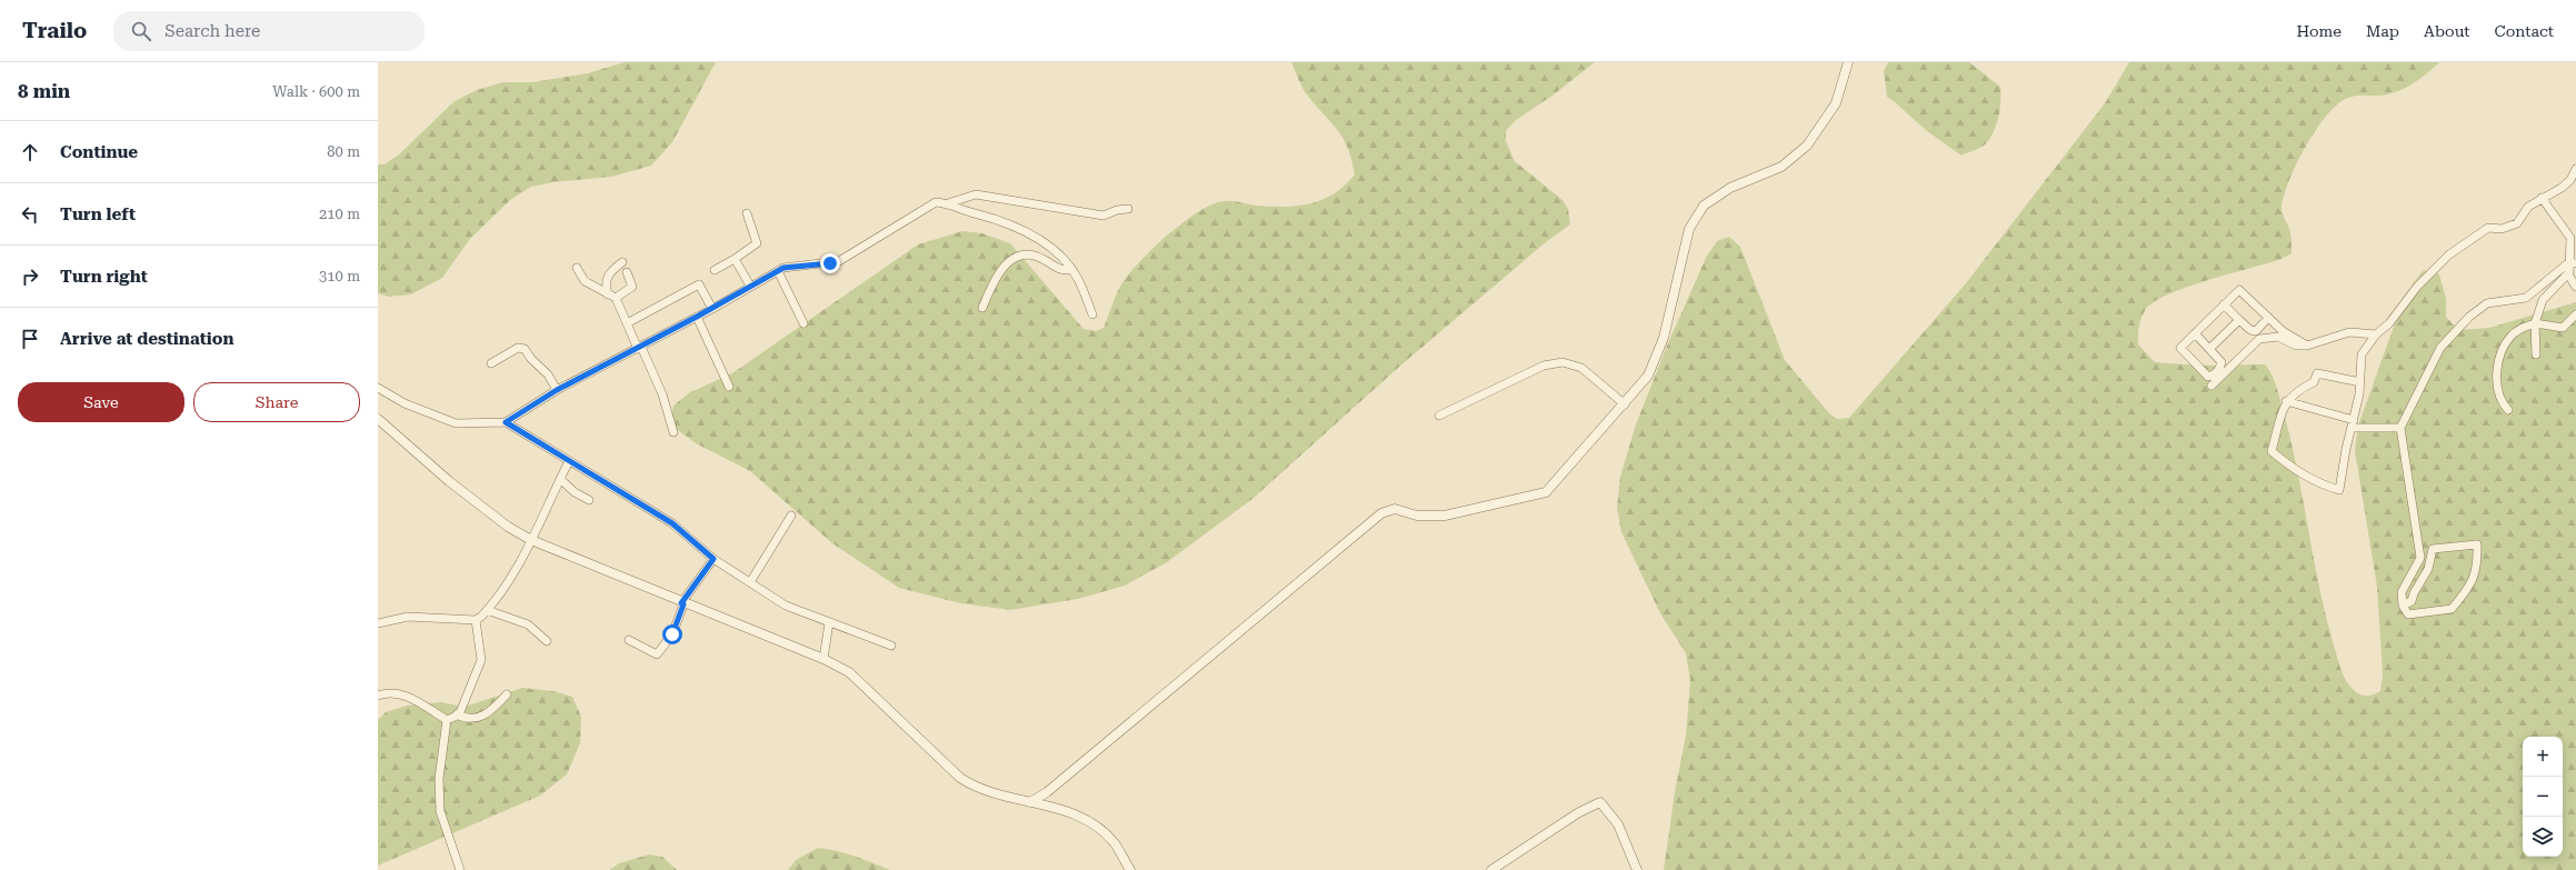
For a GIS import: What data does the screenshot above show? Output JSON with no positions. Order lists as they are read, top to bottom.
{
  "page": {
    "header": "Trailo",
    "search": "Search here",
    "nav": [
      "Home",
      "Map",
      "About",
      "Contact"
    ],
    "heading": ["8 min", "Walk · 600 m"],
    "list": [
      ["Continue", "80 m"],
      ["Turn left", "210 m"],
      ["Turn right", "310 m"],
      "Arrive at destination"
    ],
    "buttons": ["Save", "Share"],
    "map_buttons": ["+", "−"]
  }
}
